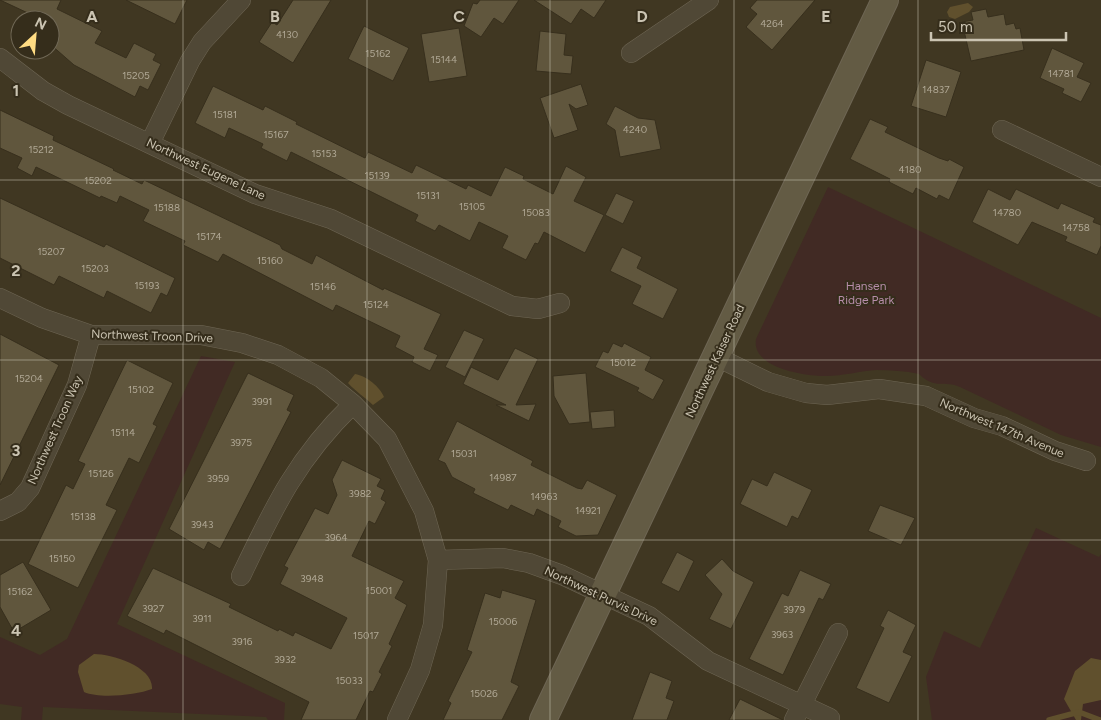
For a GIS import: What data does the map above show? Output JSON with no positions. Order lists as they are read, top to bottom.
{
  "streets": {
    "main road": ["Northwest Kaiser Road"],
    "street": [
      "Northwest Eugene Lane",
      "Northwest Troon Drive",
      "Northwest 147th Avenue",
      "Northwest Troon Way",
      "Northwest Purvis Drive"
    ]
  },
  "crossings": [
    ["Northwest Troon Drive", "Northwest Troon Way"],
    ["Northwest Troon Drive", "Northwest Purvis Drive"],
    ["Northwest Kaiser Road", "Northwest 147th Avenue"],
    ["Northwest Kaiser Road", "Northwest Purvis Drive"]
  ],
  "parks": ["Hansen Ridge Park"],
  "house_numbers": [
    "4264",
    "4130",
    "15162",
    "15144",
    "14781",
    "15205",
    "14837",
    "15181",
    "4240",
    "15167",
    "15212",
    "15153",
    "4180",
    "15139",
    "15202",
    "15131",
    "15105",
    "15188",
    "15083",
    "14780",
    "14758",
    "15174",
    "15207",
    "15160",
    "15203",
    "15193",
    "15146",
    "15124",
    "15012",
    "15204",
    "15102",
    "3991",
    "15114",
    "3975",
    "15031",
    "15126",
    "14987",
    "3959",
    "3982",
    "14963",
    "14921",
    "15138",
    "3943",
    "3964",
    "15150",
    "3948",
    "15001",
    "15162",
    "3927",
    "3979",
    "3911",
    "15006",
    "3963",
    "15017",
    "3916",
    "3932",
    "15033",
    "15026"
  ],
  "scale_bar": "50 m",
  "north": "top right",
  "grid": {
    "columns": [
      "A",
      "B",
      "C",
      "D",
      "E"
    ],
    "rows": [
      "1",
      "2",
      "3",
      "4"
    ]
  }
}
